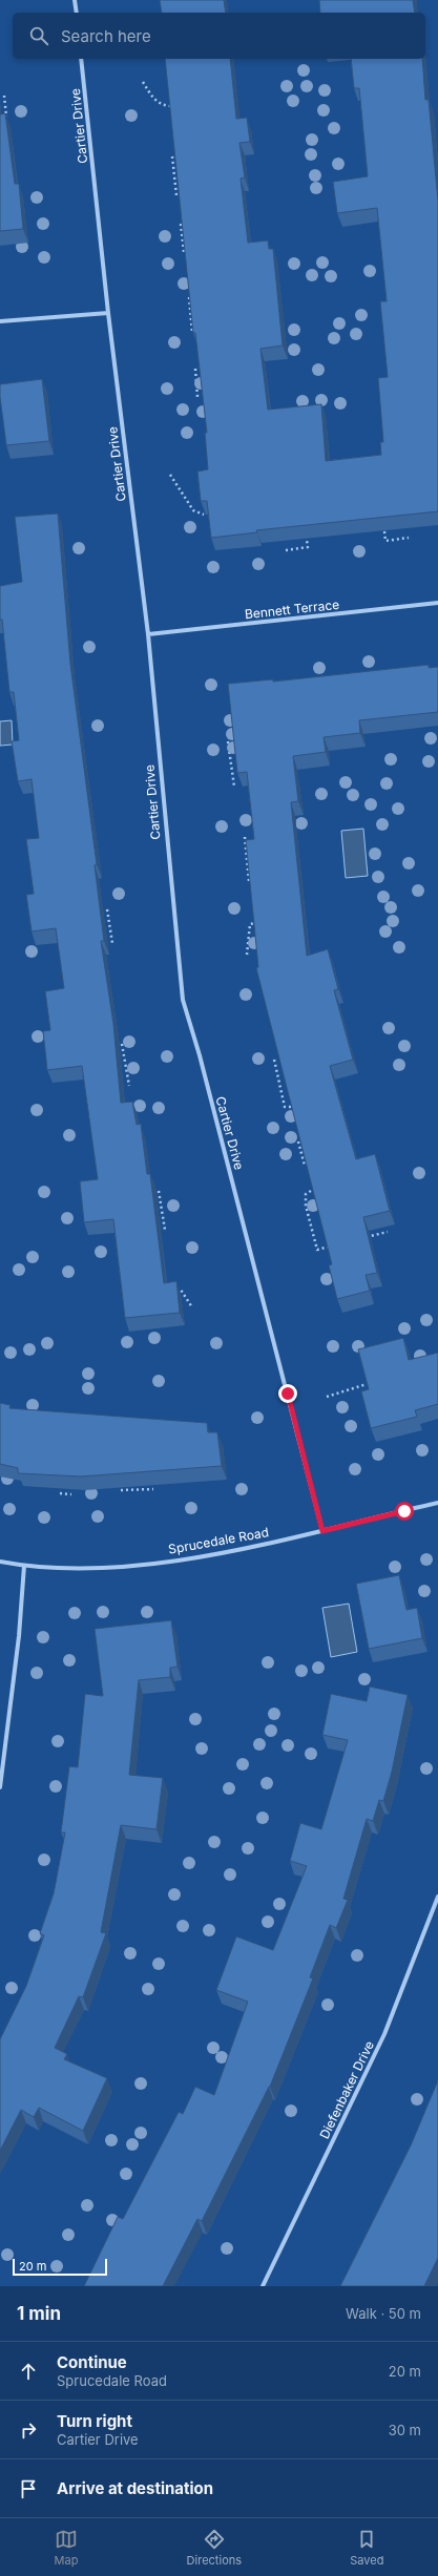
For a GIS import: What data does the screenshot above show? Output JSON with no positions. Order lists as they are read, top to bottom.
{
  "streets": {
    "street": [
      "Cartier Drive",
      "Bennett Terrace",
      "Sprucedale Road",
      "Diefenbaker Drive"
    ]
  },
  "crossings": [
    ["Cartier Drive", "Bennett Terrace"],
    ["Cartier Drive", "Sprucedale Road"]
  ],
  "scale_bar": "20 m",
  "page": {
    "search": "Search here",
    "scale": "20 m",
    "heading": ["1 min", "Walk · 50 m"],
    "list": [
      ["Continue", "Sprucedale Road", "20 m"],
      ["Turn right", "Cartier Drive", "30 m"],
      "Arrive at destination"
    ],
    "nav": ["Map", "Directions", "Saved"]
  }
}
